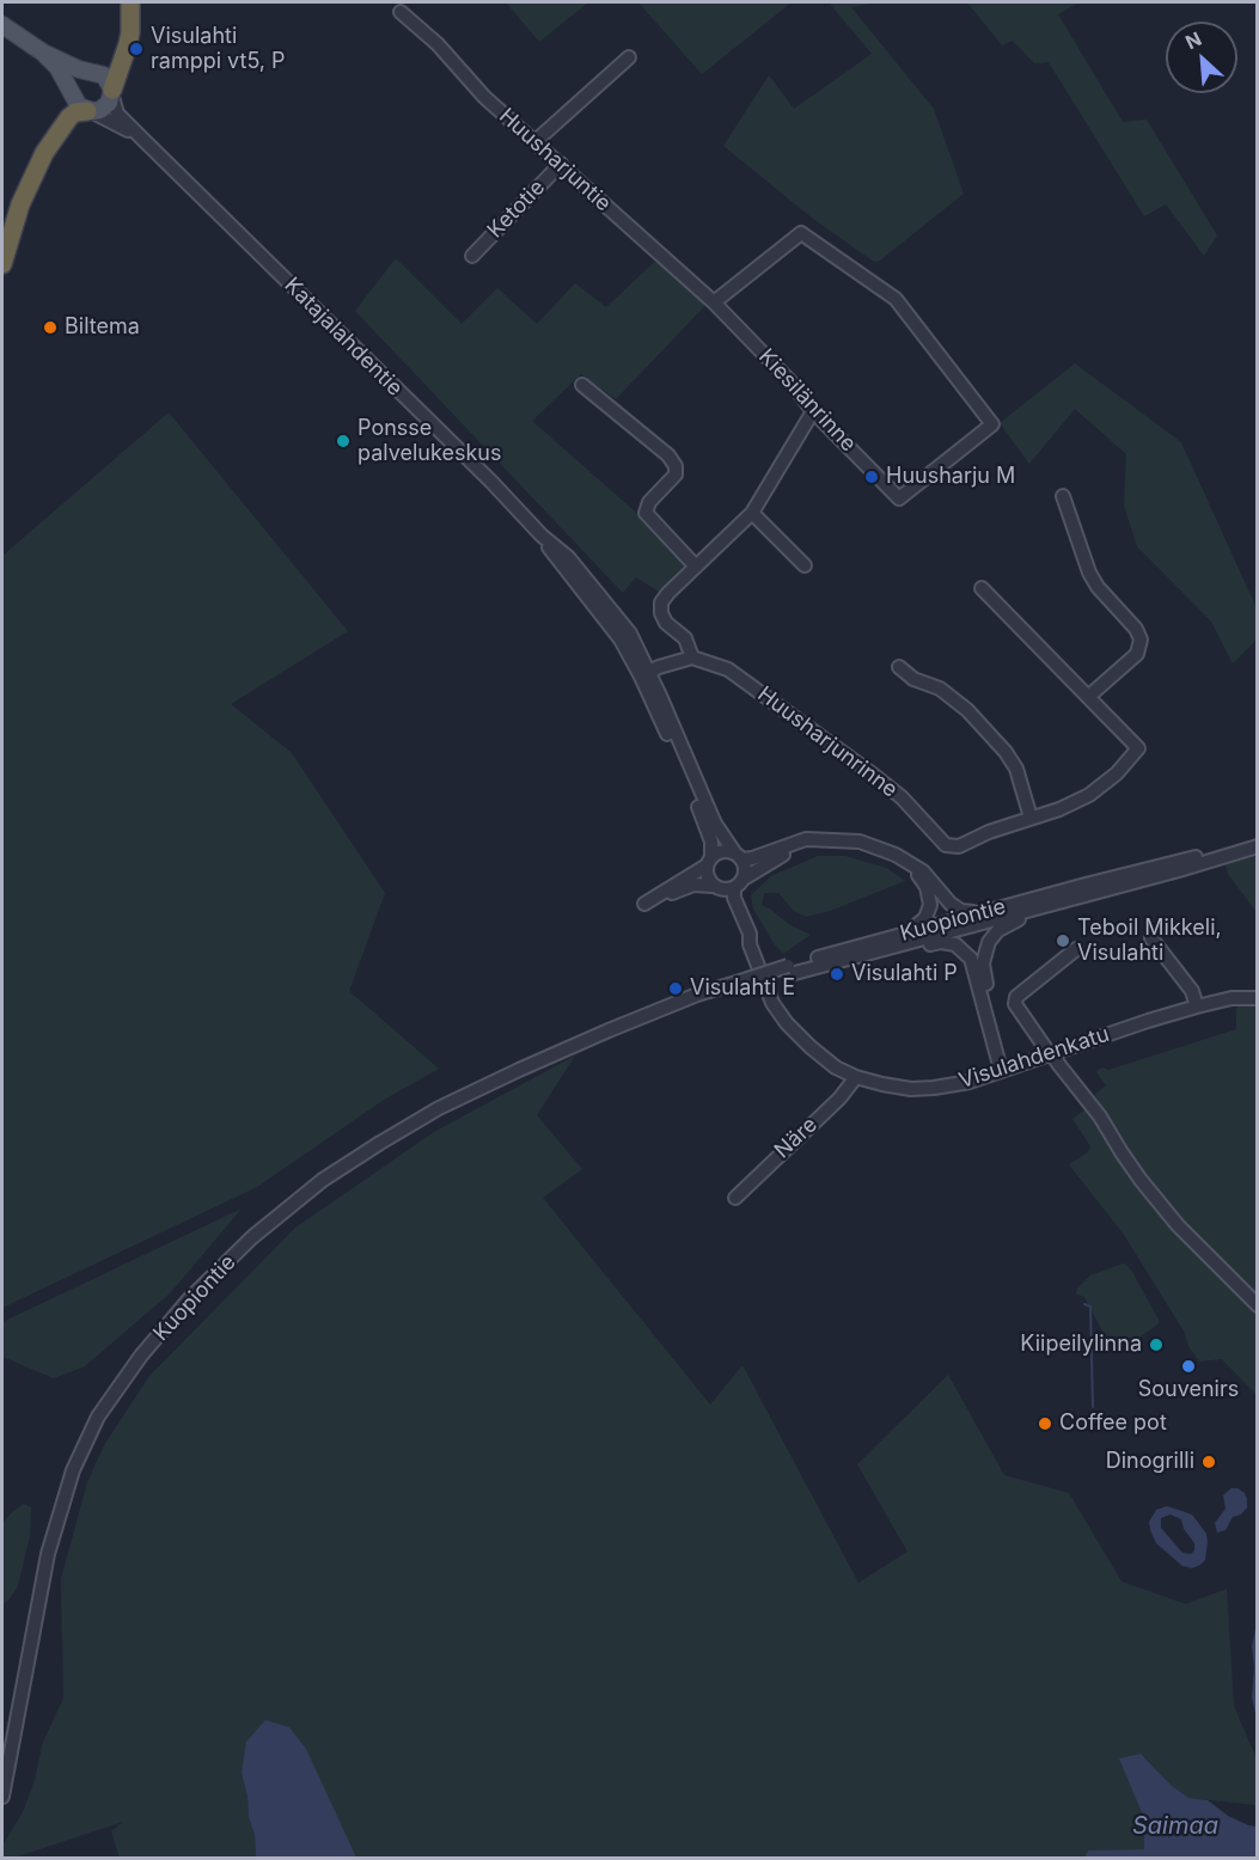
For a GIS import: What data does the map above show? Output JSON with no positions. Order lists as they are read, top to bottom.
{
  "streets": {
    "street": [
      "Huusharjuntie",
      "Ketotie",
      "Katajalahdentie",
      "Kiesilänrinne",
      "Huusharjunrinne",
      "Kuopiontie",
      "Visulahdenkatu",
      "Näre"
    ]
  },
  "crossings": [
    ["Huusharjuntie", "Ketotie"],
    ["Huusharjuntie", "Kiesilänrinne"],
    ["Katajalahdentie", "Visulahdenkatu"],
    ["Visulahdenkatu", "Näre"]
  ],
  "water": ["Saimaa"],
  "places": [
    "Visulahti ramppi vt5, P",
    "Biltema",
    "Ponsse palvelukeskus",
    "Huusharju M",
    "Teboil Mikkeli, Visulahti",
    "Visulahti P",
    "Visulahti E",
    "Kiipeilylinna",
    "Souvenirs",
    "Coffee pot",
    "Dinogrilli"
  ],
  "north": "top left"
}
